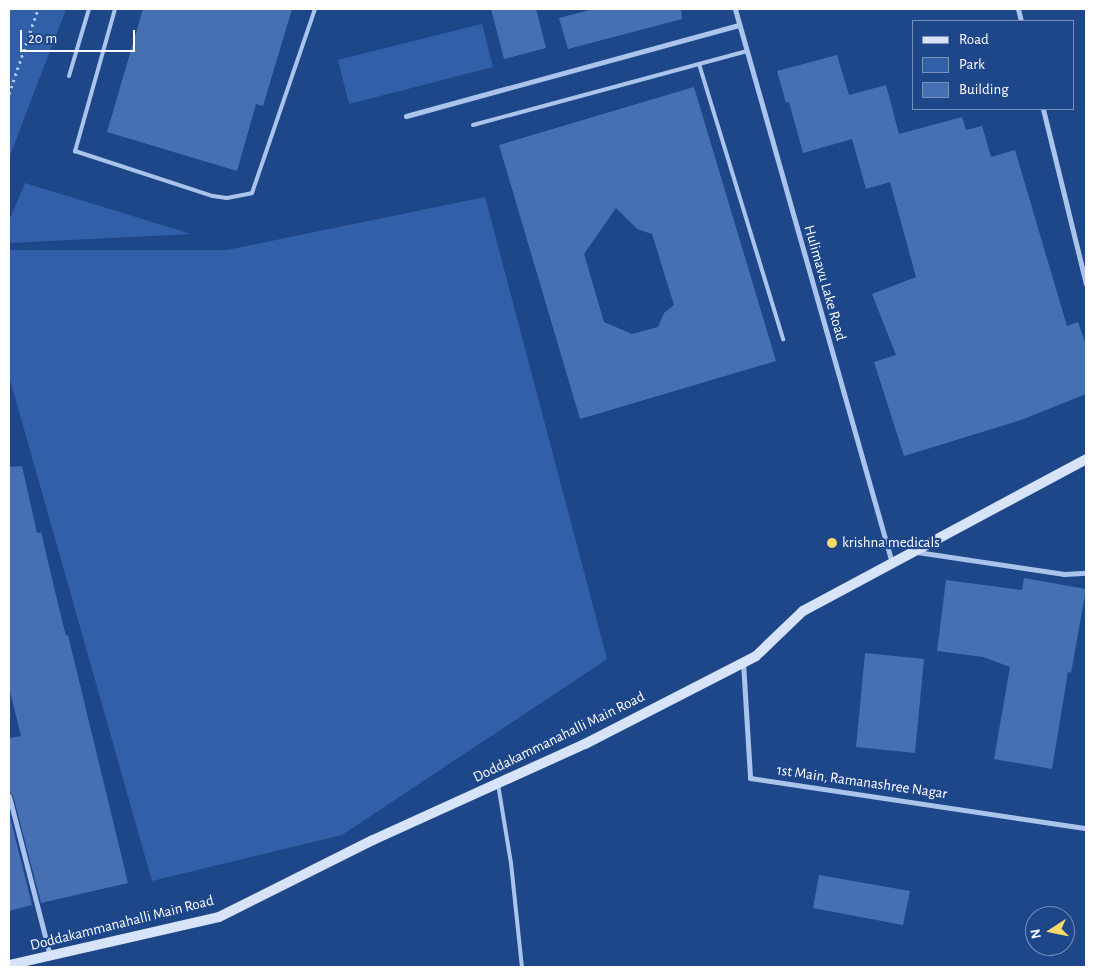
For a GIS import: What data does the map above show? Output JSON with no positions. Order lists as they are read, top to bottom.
{
  "streets": {
    "street": ["Hulimavu Lake Road", "Doddakammanahalli Main Road", "1st Main, Ramanashree Nagar"]
  },
  "crossings": [
    ["Hulimavu Lake Road", "Doddakammanahalli Main Road"],
    ["Doddakammanahalli Main Road", "1st Main, Ramanashree Nagar"]
  ],
  "places": ["krishna medicals"],
  "legend": ["Road", "Park", "Building"],
  "scale_bar": "20 m",
  "north": "left"
}
